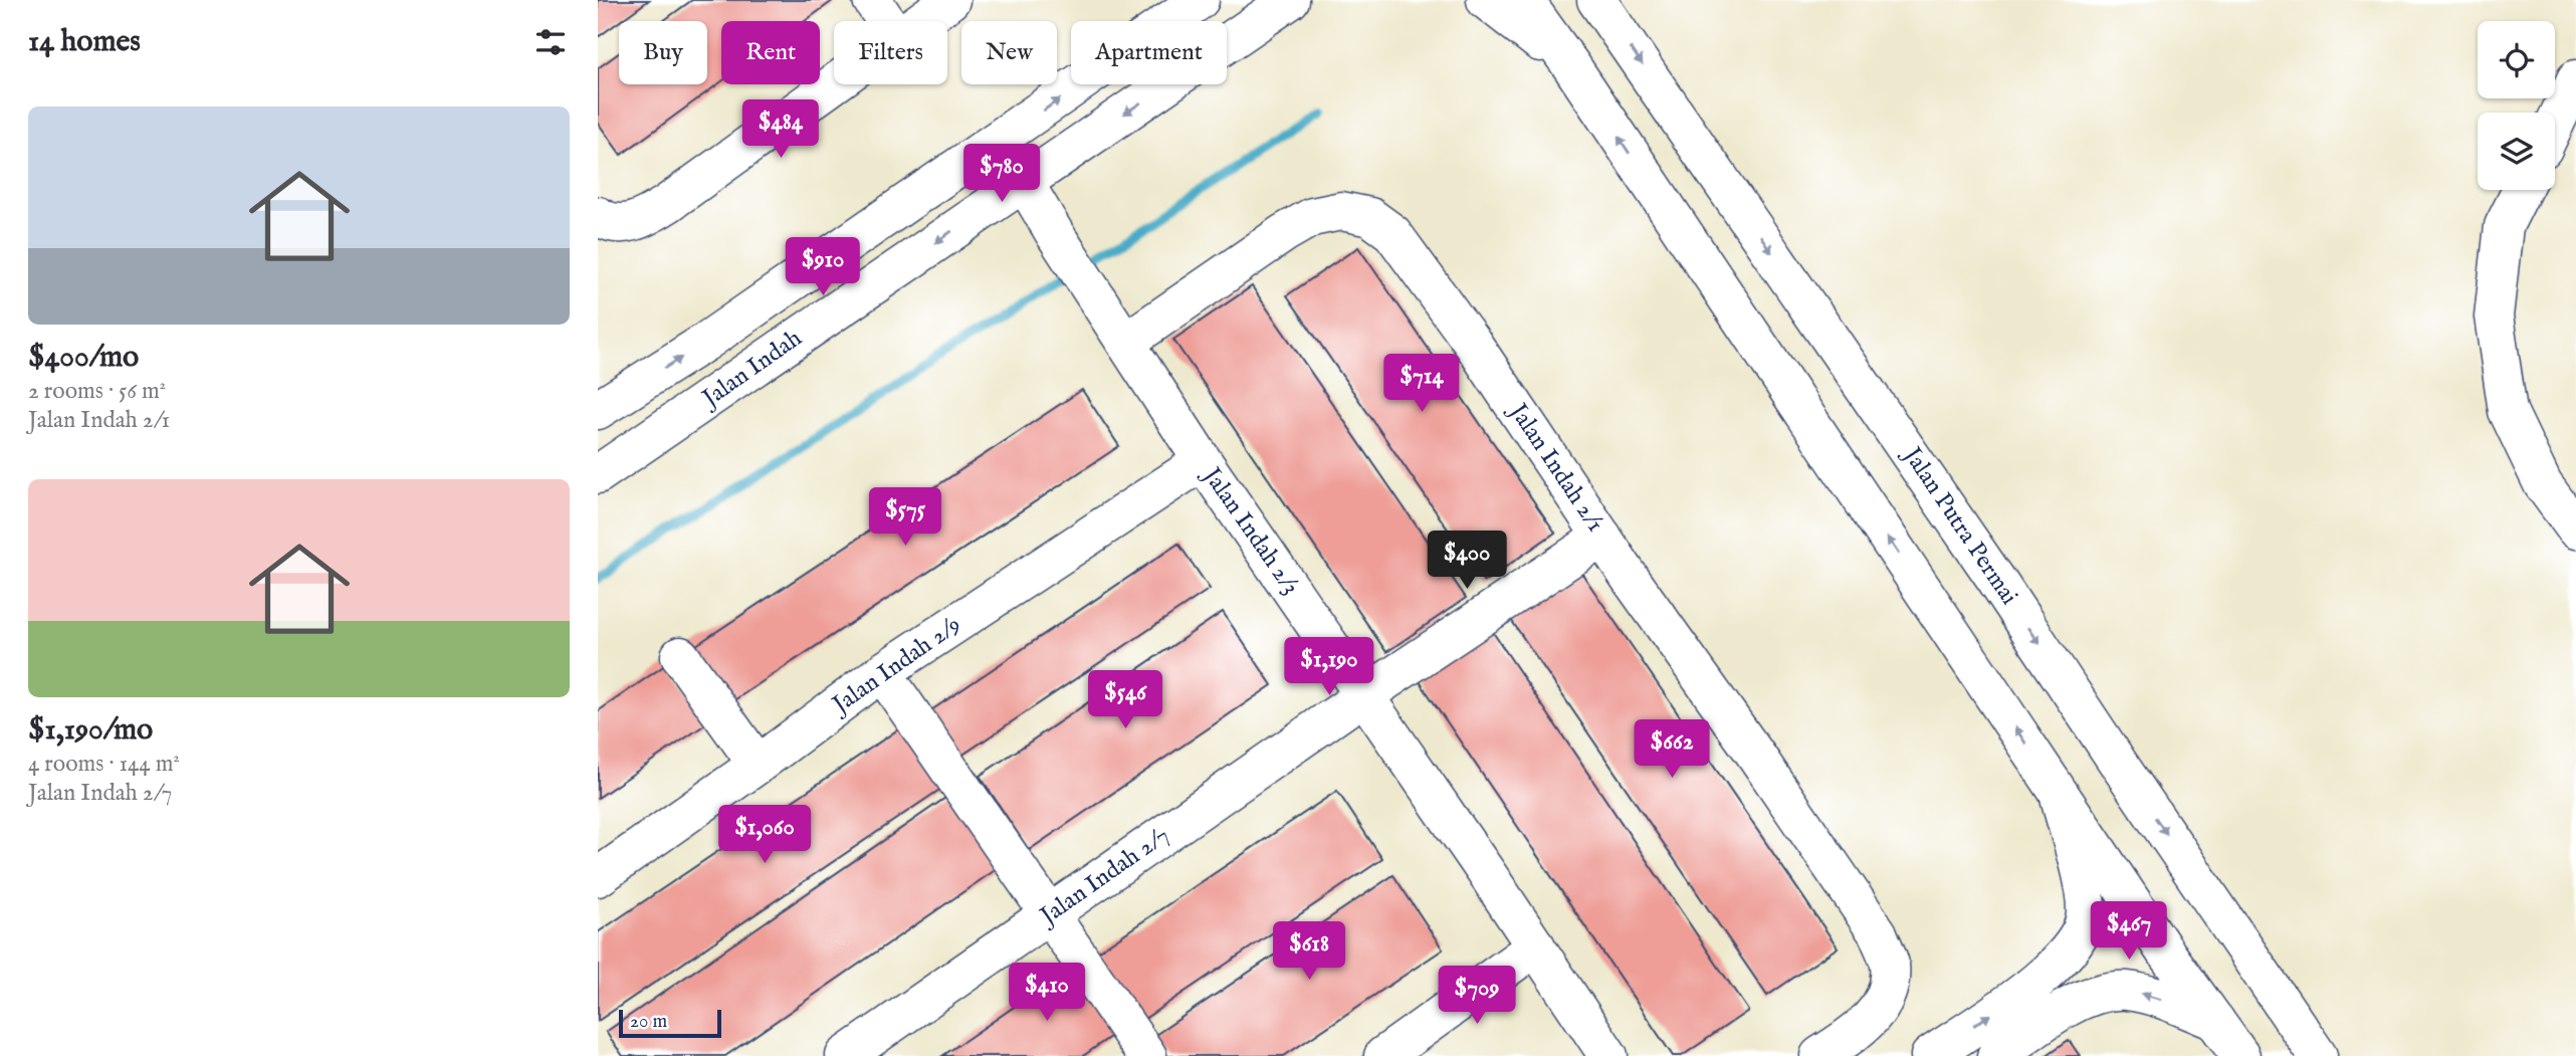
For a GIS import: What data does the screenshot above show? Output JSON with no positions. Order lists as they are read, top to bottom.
{
  "streets": {
    "street": [
      "Jalan Indah",
      "Jalan Indah 2/1",
      "Jalan Putra Permai",
      "Jalan Indah 2/3",
      "Jalan Indah 2/9",
      "Jalan Indah 2/7"
    ]
  },
  "crossings": [
    ["Jalan Indah", "Jalan Indah 2/3"],
    ["Jalan Indah 2/1", "Jalan Indah 2/3"],
    ["Jalan Indah 2/1", "Jalan Indah 2/7"],
    ["Jalan Indah 2/3", "Jalan Indah 2/9"],
    ["Jalan Indah 2/3", "Jalan Indah 2/7"]
  ],
  "scale_bar": "20 m",
  "page": {
    "heading": "14 homes",
    "chip": [
      "Buy",
      "Rent",
      "Filters",
      "New",
      "Apartment"
    ],
    "list": [
      {
        "name": "$400/mo",
        "note": "2 rooms · 56 m² · Jalan Indah 2/1"
      },
      {
        "name": "$1,190/mo",
        "note": "4 rooms · 144 m² · Jalan Indah 2/7"
      }
    ],
    "price": [
      "$484",
      "$780",
      "$910",
      "$714",
      "$575",
      "$400",
      "$1,190",
      "$546",
      "$662",
      "$1,060",
      "$467",
      "$618",
      "$410",
      "$709"
    ],
    "scale": "20 m"
  }
}
